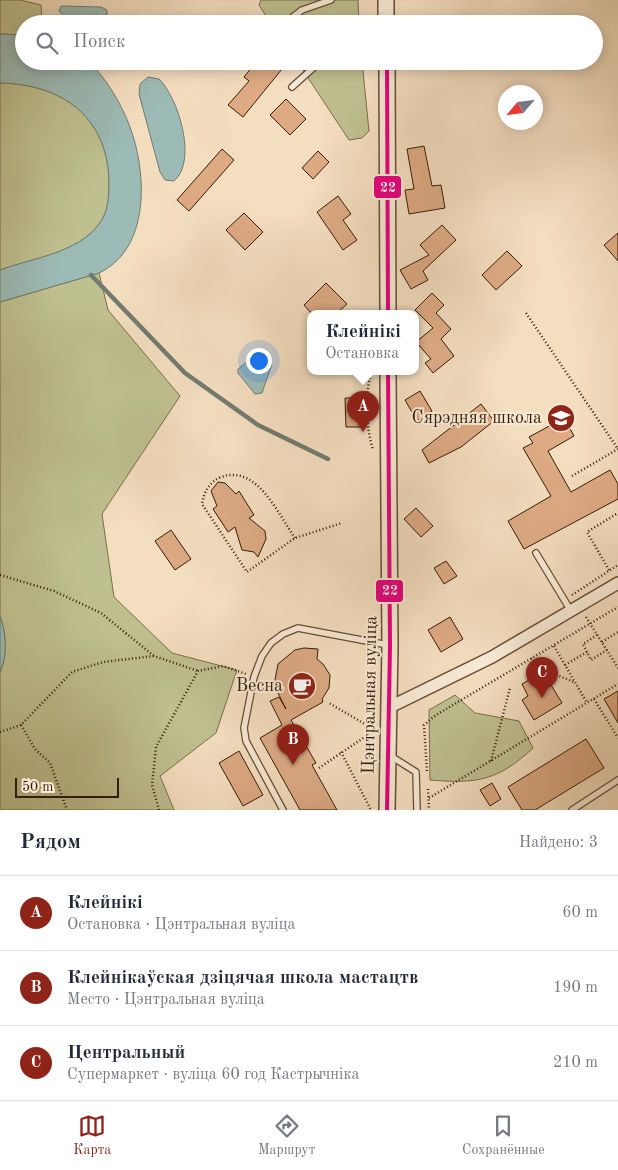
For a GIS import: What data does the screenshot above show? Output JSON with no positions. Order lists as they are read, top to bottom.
{
  "streets": {
    "street": ["Цэнтральная вуліца"]
  },
  "places": {
    "school or university": ["Сярэдняя школа"],
    "cafe": ["Весна"]
  },
  "lines": ["transit line 22"],
  "scale_bar": "50 m",
  "north": "bottom left",
  "page": {
    "search": "Поиск",
    "popup": ["Клейнікі", "Остановка"],
    "pins": ["A", "C", "B"],
    "scale": "50 m",
    "heading": ["Рядом", "Найдено: 3"],
    "list": [
      {
        "mark": "A",
        "name": "Клейнікі",
        "note": "Остановка · Цэнтральная вуліца",
        "value": "60 m"
      },
      {
        "mark": "B",
        "name": "Клейнікаўская дзіцячая школа мастацтв",
        "note": "Место · Цэнтральная вуліца",
        "value": "190 m"
      },
      {
        "mark": "C",
        "name": "Центральный",
        "note": "Супермаркет · вуліца 60 год Кастрычніка",
        "value": "210 m"
      }
    ],
    "nav": ["Карта", "Маршрут", "Сохранённые"]
  }
}
